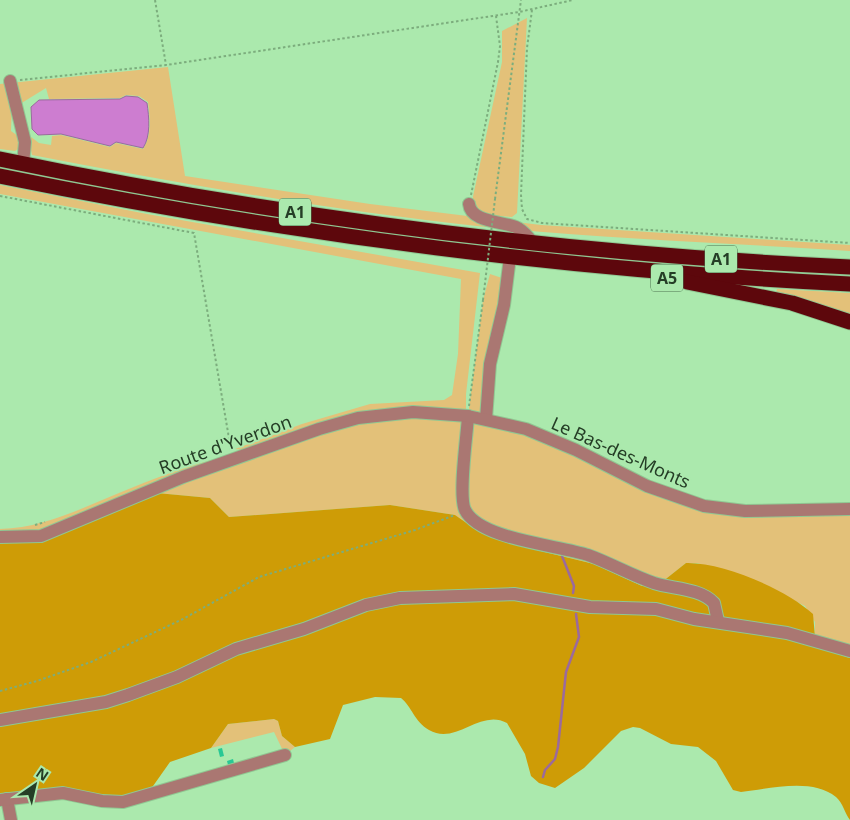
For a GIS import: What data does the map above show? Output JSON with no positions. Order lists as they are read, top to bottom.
{
  "streets": {
    "highway": ["A1", "A5"],
    "street": ["Route d'Yverdon", "Le Bas-des-Monts"]
  },
  "crossings": [
    ["A1", "A5"],
    ["Route d'Yverdon", "Le Bas-des-Monts"]
  ],
  "north": "top right"
}
